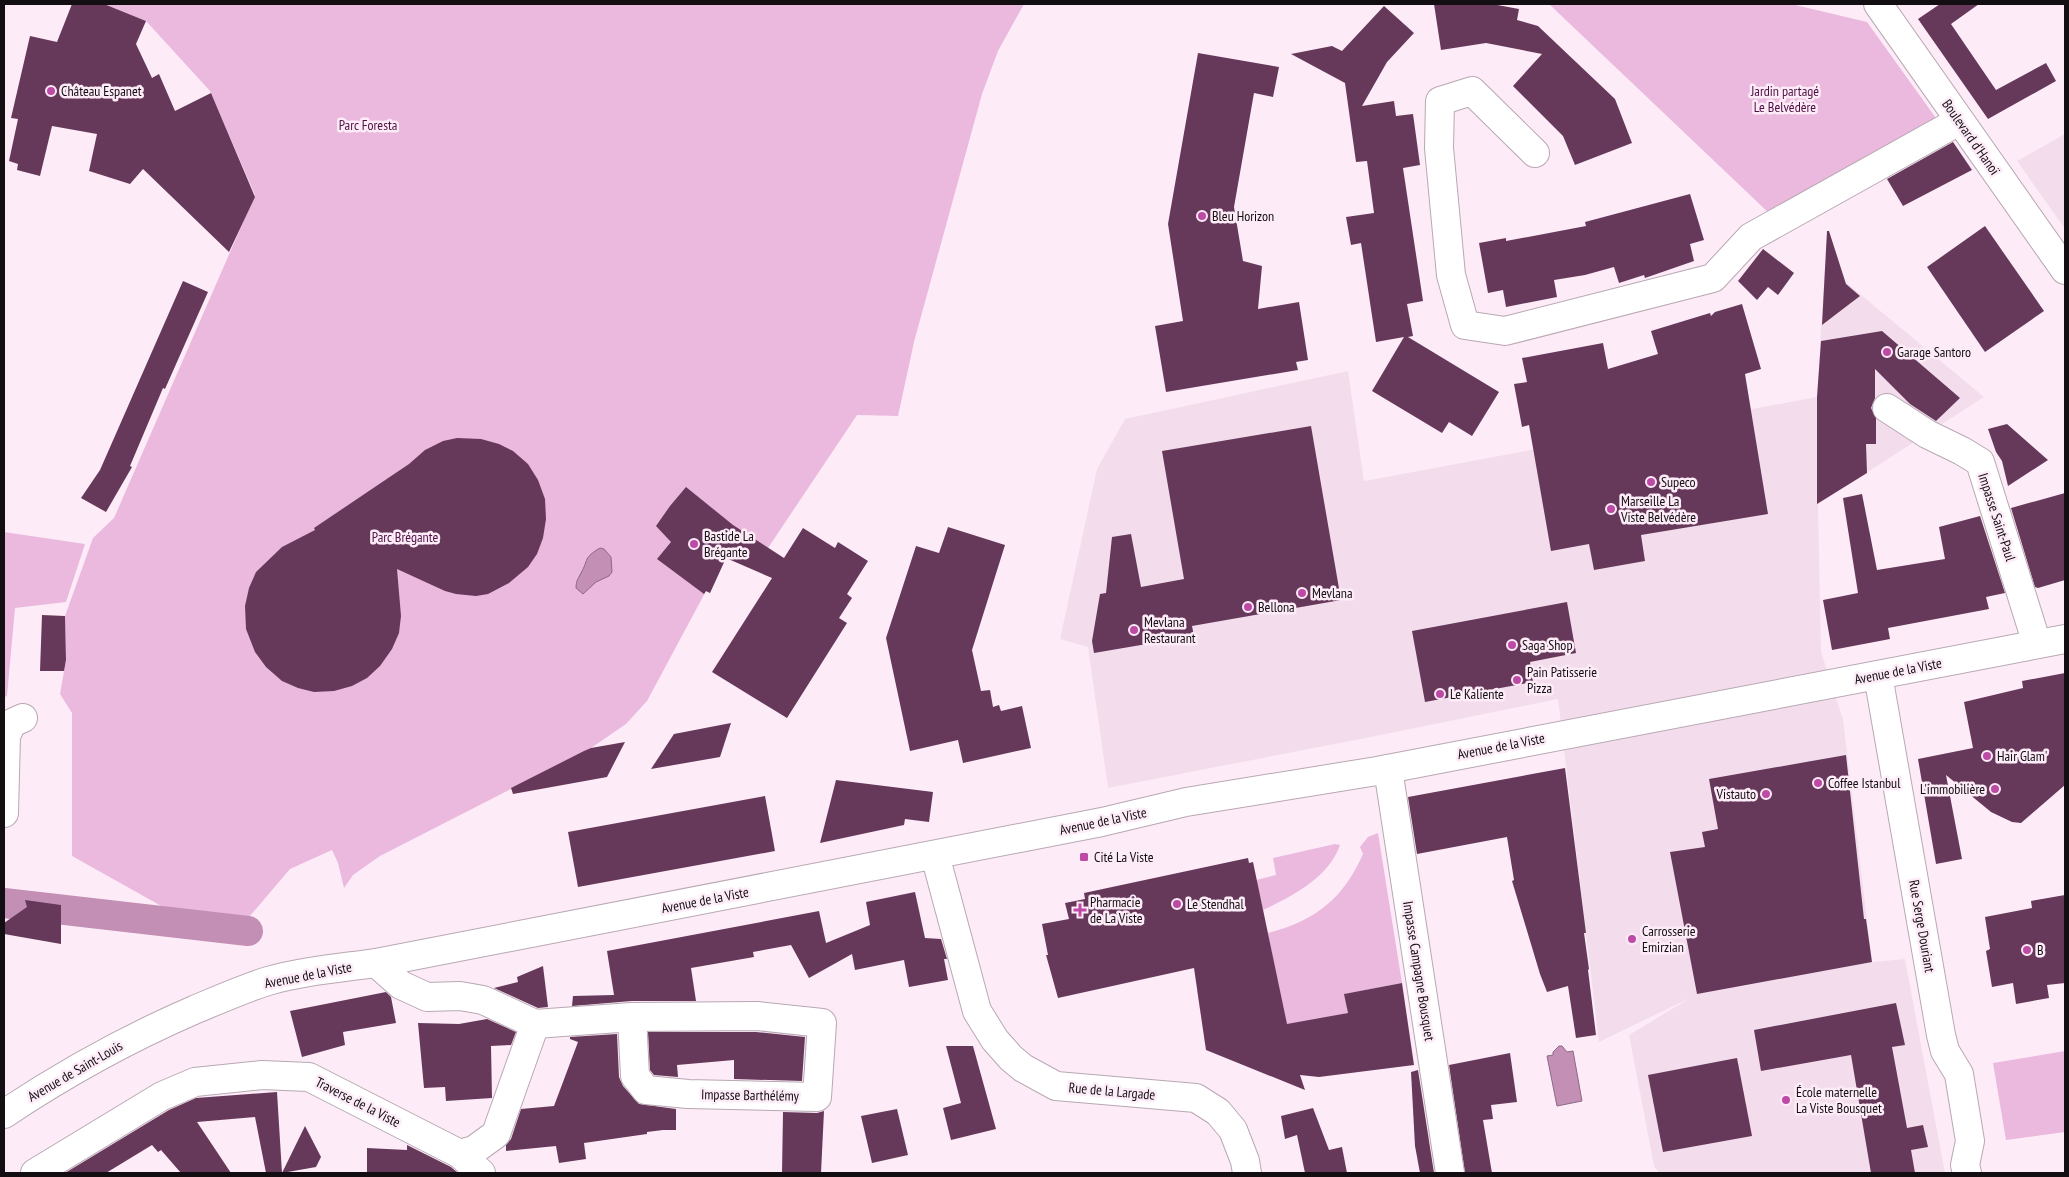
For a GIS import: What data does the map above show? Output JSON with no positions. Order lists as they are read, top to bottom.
{
  "streets": {
    "street": [
      "Boulevard d'Hanoï",
      "Impasse Saint-Paul",
      "Avenue de la Viste",
      "Rue Serge Douriant",
      "Impasse Campagne Bousquet",
      "Avenue de Saint-Louis",
      "Rue de la Largade",
      "Impasse Barthélémy",
      "Traverse de la Viste"
    ]
  },
  "crossings": [
    ["Impasse Saint-Paul", "Avenue de la Viste"],
    ["Avenue de la Viste", "Rue Serge Douriant"],
    ["Avenue de la Viste", "Impasse Campagne Bousquet"],
    ["Avenue de la Viste", "Avenue de Saint-Louis"],
    ["Avenue de la Viste", "Rue de la Largade"]
  ],
  "parks": ["Jardin partagé Le Belvédère", "Parc Foresta", "Parc Brégante"],
  "places": {
    "other": [
      "Château Espanet",
      "Bleu Horizon",
      "Garage Santoro",
      "Supeco",
      "Marseille La Viste Belvédère",
      "Bastide La Brégante",
      "Mevlana",
      "Bellona",
      "Mevlana Restaurant",
      "Saga Shop",
      "Pain Patisserie Pizza",
      "Le Kaliente",
      "Hair Glam'",
      "Coffee Istanbul",
      "L'immobilière",
      "Vistauto",
      "Le Stendhal",
      "Carrosserie Emirzian",
      "B",
      "École maternelle La Viste Bousquet"
    ],
    "transit": ["Cité La Viste"],
    "health": ["Pharmacie de La Viste"]
  }
}
